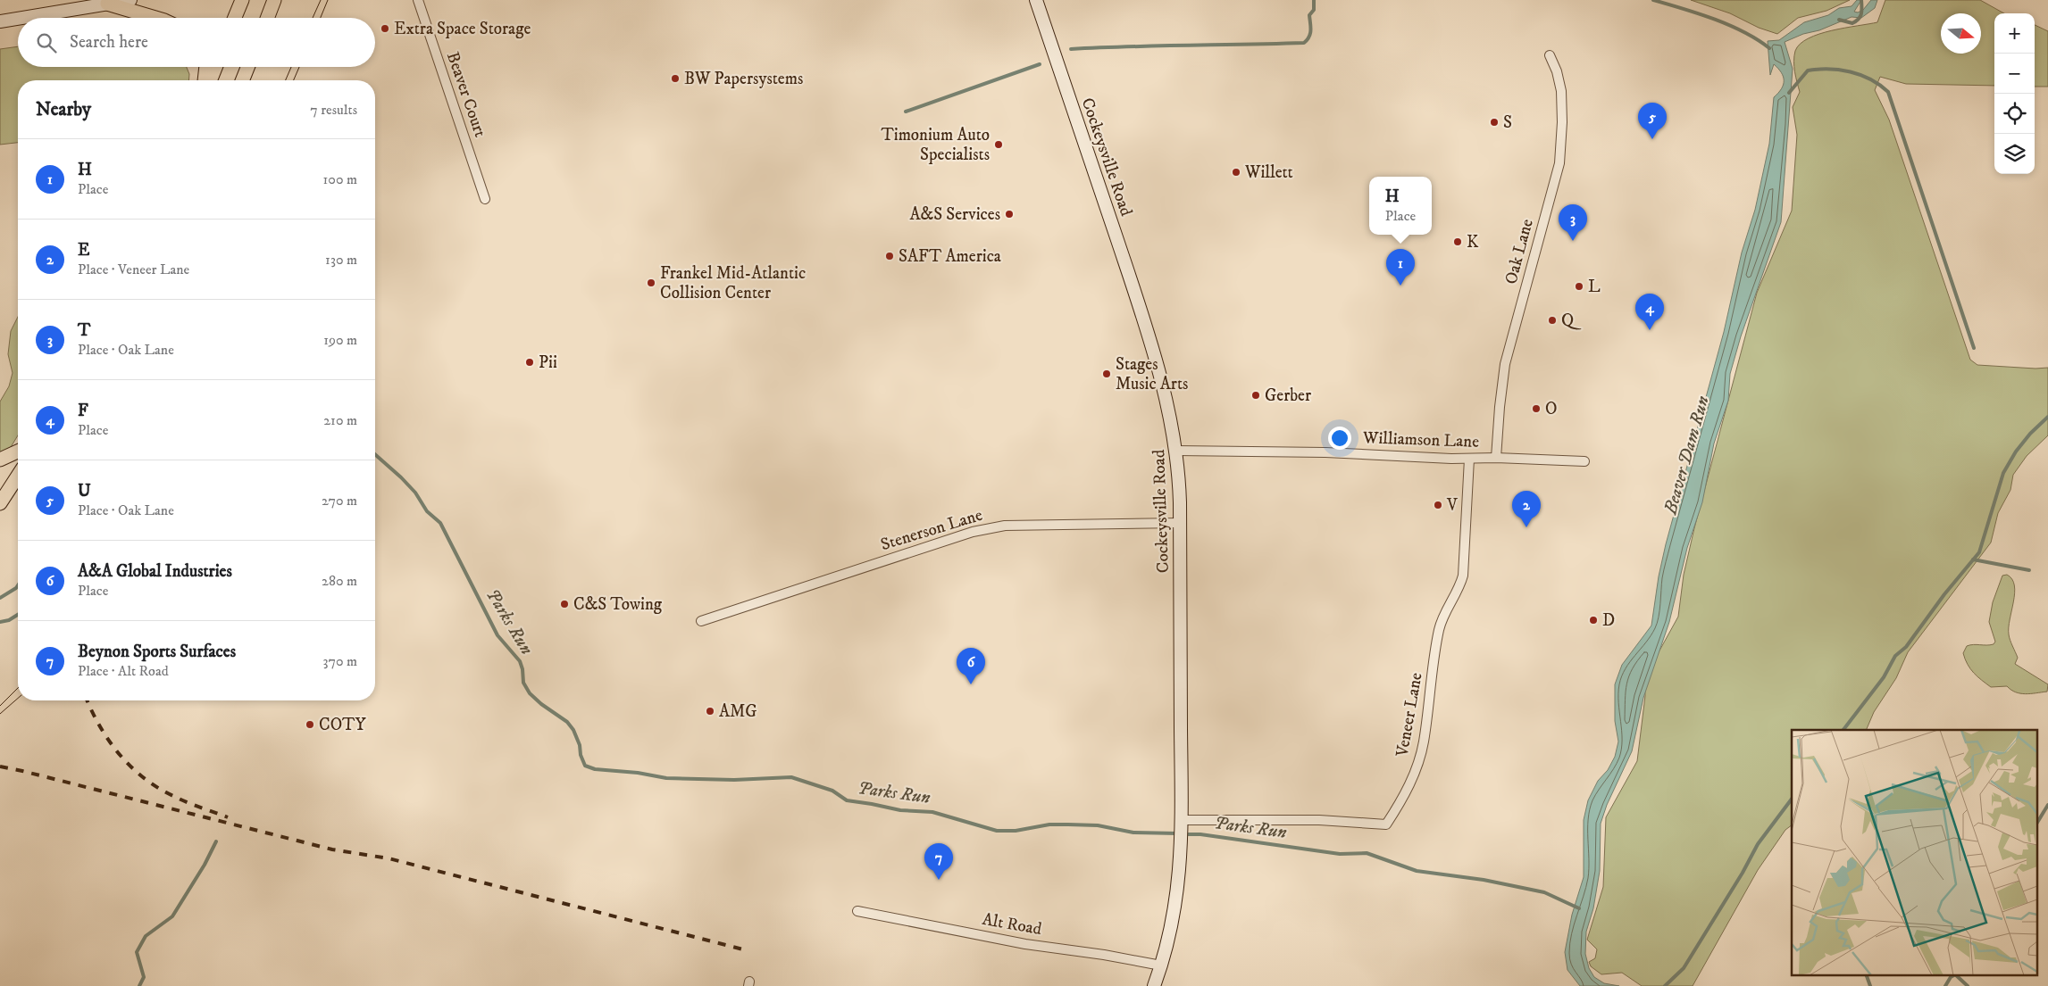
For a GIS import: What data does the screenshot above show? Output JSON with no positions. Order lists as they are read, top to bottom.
{
  "streets": {
    "street": [
      "Beaver Court",
      "Cockeysville Road",
      "Oak Lane",
      "Williamson Lane",
      "Stenerson Lane",
      "Veneer Lane",
      "Alt Road"
    ]
  },
  "crossings": [
    ["Cockeysville Road", "Williamson Lane"],
    ["Cockeysville Road", "Stenerson Lane"],
    ["Cockeysville Road", "Veneer Lane"],
    ["Cockeysville Road", "Alt Road"],
    ["Oak Lane", "Williamson Lane"],
    ["Williamson Lane", "Veneer Lane"]
  ],
  "water": ["Beaver Dam Run", "Parks Run"],
  "places": [
    "Extra Space Storage",
    "BW Papersystems",
    "S",
    "Timonium Auto Specialists",
    "Willett",
    "A&S Services",
    "K",
    "SAFT America",
    "Frankel Mid-Atlantic Collision Center",
    "L",
    "Q",
    "Pii",
    "Stages Music Arts",
    "Gerber",
    "O",
    "V",
    "C&S Towing",
    "D",
    "AMG",
    "COTY"
  ],
  "north": "right",
  "page": {
    "map_buttons": ["+", "−"],
    "search": "Search here",
    "heading": ["Nearby", "7 results"],
    "pins": [
      "5",
      "3",
      "1",
      "4",
      "2",
      "6",
      "7"
    ],
    "list": [
      {
        "mark": "1",
        "name": "H",
        "note": "Place",
        "value": "100 m"
      },
      {
        "mark": "2",
        "name": "E",
        "note": "Place · Veneer Lane",
        "value": "130 m"
      },
      {
        "mark": "3",
        "name": "T",
        "note": "Place · Oak Lane",
        "value": "190 m"
      },
      {
        "mark": "4",
        "name": "F",
        "note": "Place",
        "value": "210 m"
      },
      {
        "mark": "5",
        "name": "U",
        "note": "Place · Oak Lane",
        "value": "270 m"
      },
      {
        "mark": "6",
        "name": "A&A Global Industries",
        "note": "Place",
        "value": "280 m"
      },
      {
        "mark": "7",
        "name": "Beynon Sports Surfaces",
        "note": "Place · Alt Road",
        "value": "370 m"
      }
    ],
    "popup": ["H", "Place"]
  }
}
